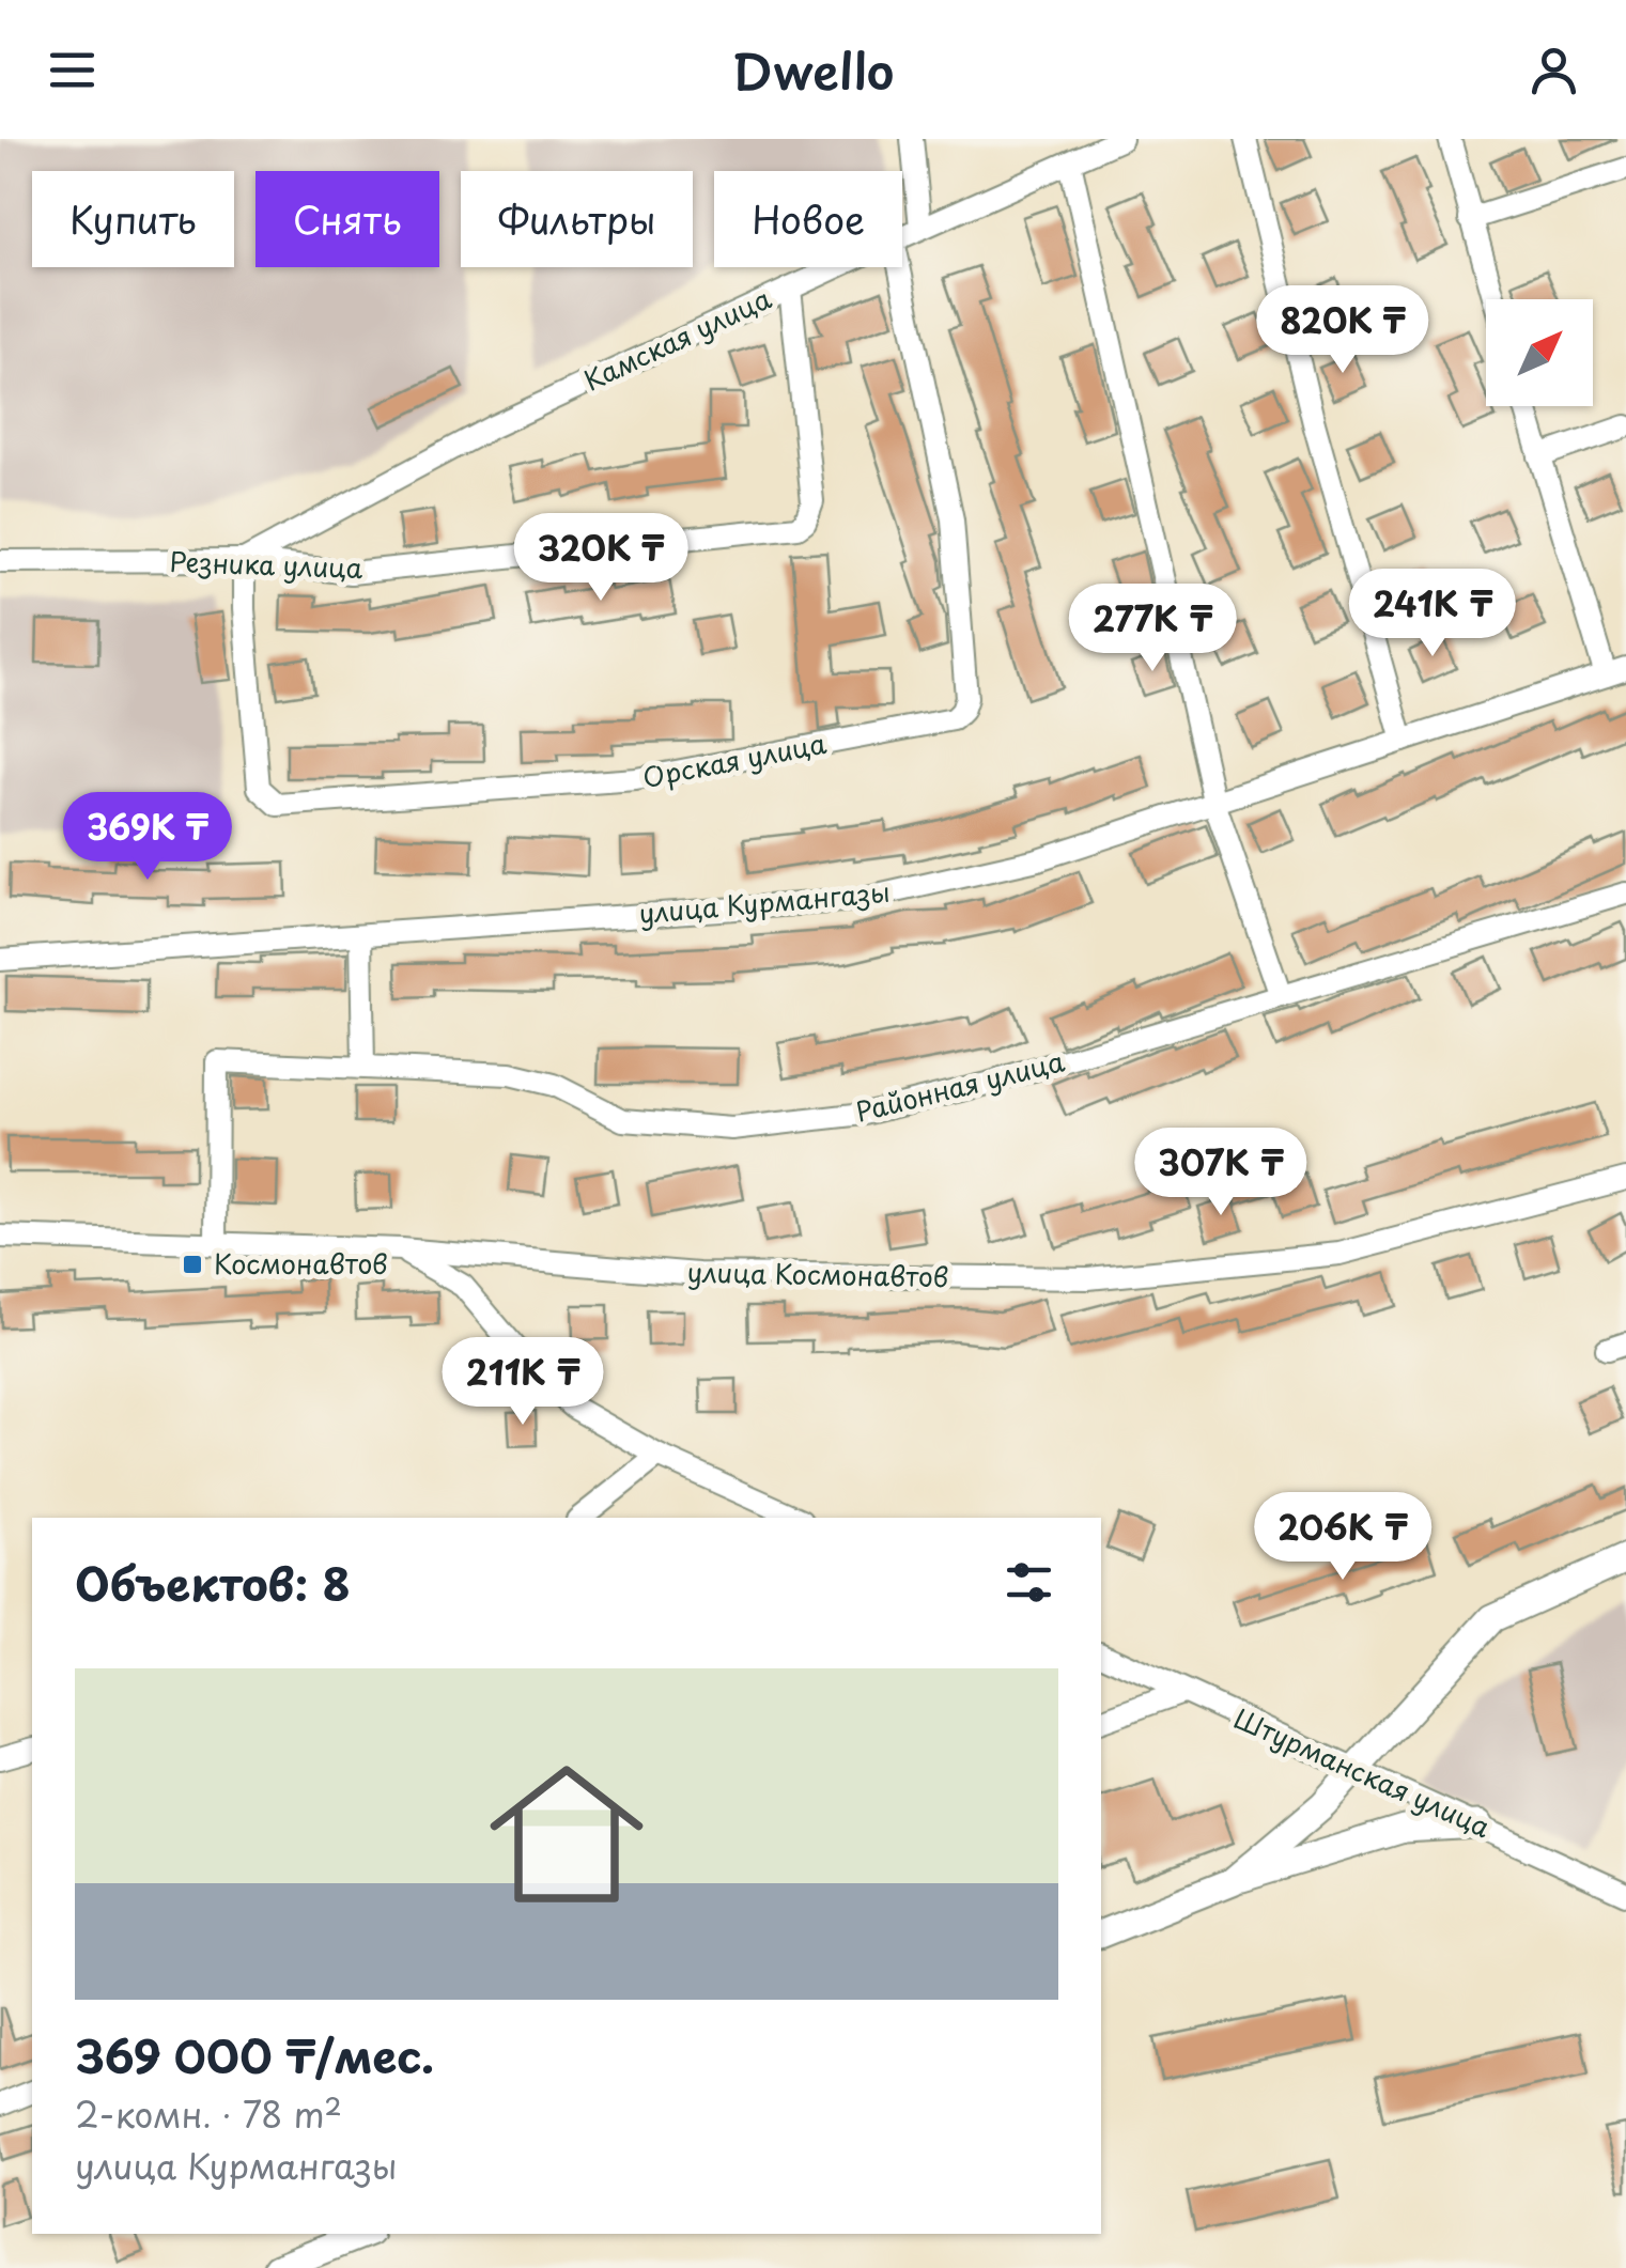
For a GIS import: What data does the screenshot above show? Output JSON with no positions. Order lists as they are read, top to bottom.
{
  "streets": {
    "street": [
      "Камская улица",
      "Резника улица",
      "Орская улица",
      "улица Курмангазы",
      "Районная улица",
      "улица Космонавтов",
      "Штурманская улица"
    ]
  },
  "crossings": [
    ["Камская улица", "Резника улица"],
    ["Камская улица", "Орская улица"],
    ["Резника улица", "Орская улица"],
    ["Районная улица", "улица Космонавтов"]
  ],
  "places": {
    "transit": ["Космонавтов"]
  },
  "north": "top right",
  "page": {
    "header": "Dwello",
    "chip": [
      "Купить",
      "Снять",
      "Фильтры",
      "Новое"
    ],
    "price": [
      "820K ₸",
      "320K ₸",
      "241K ₸",
      "277K ₸",
      "369K ₸",
      "307K ₸",
      "211K ₸",
      "206K ₸"
    ],
    "heading": "Объектов: 8",
    "list": [
      {
        "name": "369 000 ₸/мес.",
        "note": "2-комн. · 78 m² · улица Курмангазы"
      }
    ]
  }
}
